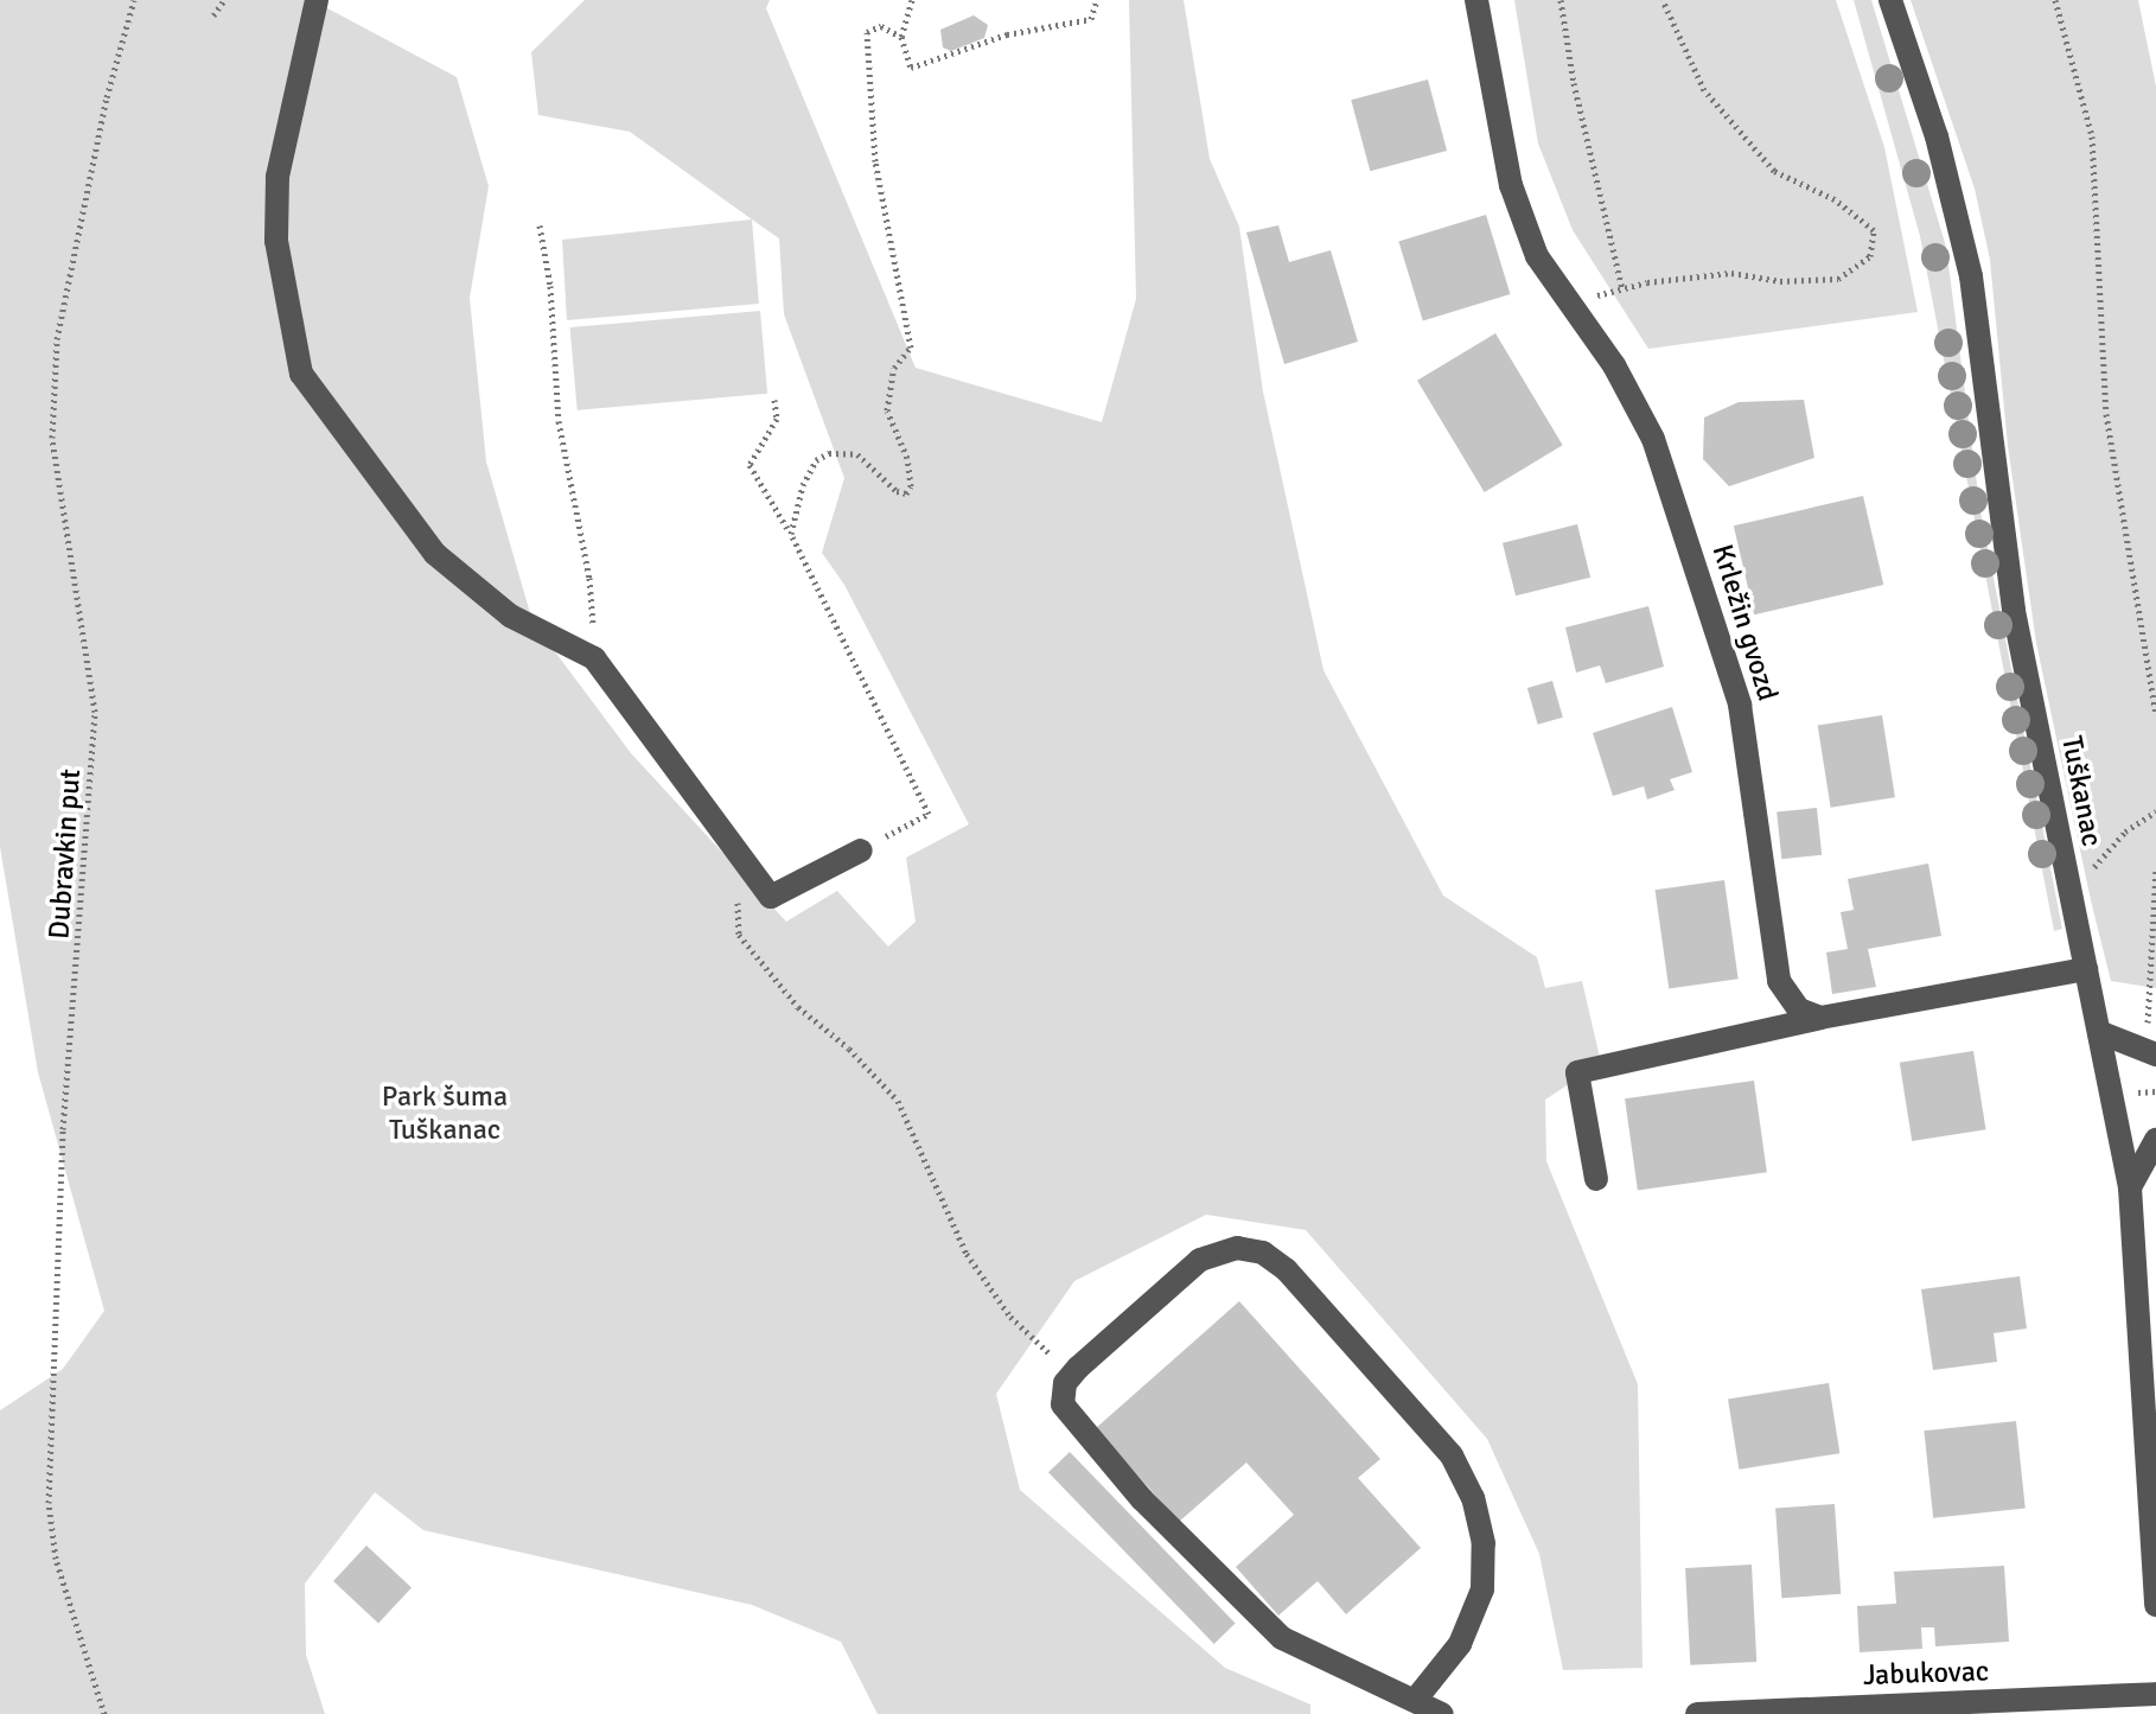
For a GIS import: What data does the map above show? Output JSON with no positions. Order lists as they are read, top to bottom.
{
  "streets": {
    "street": ["Krležin gvozd", "Tuškanac", "Jabukovac"],
    "path": ["Dubravkin put"]
  },
  "parks": ["Park šuma Tuškanac"]
}
